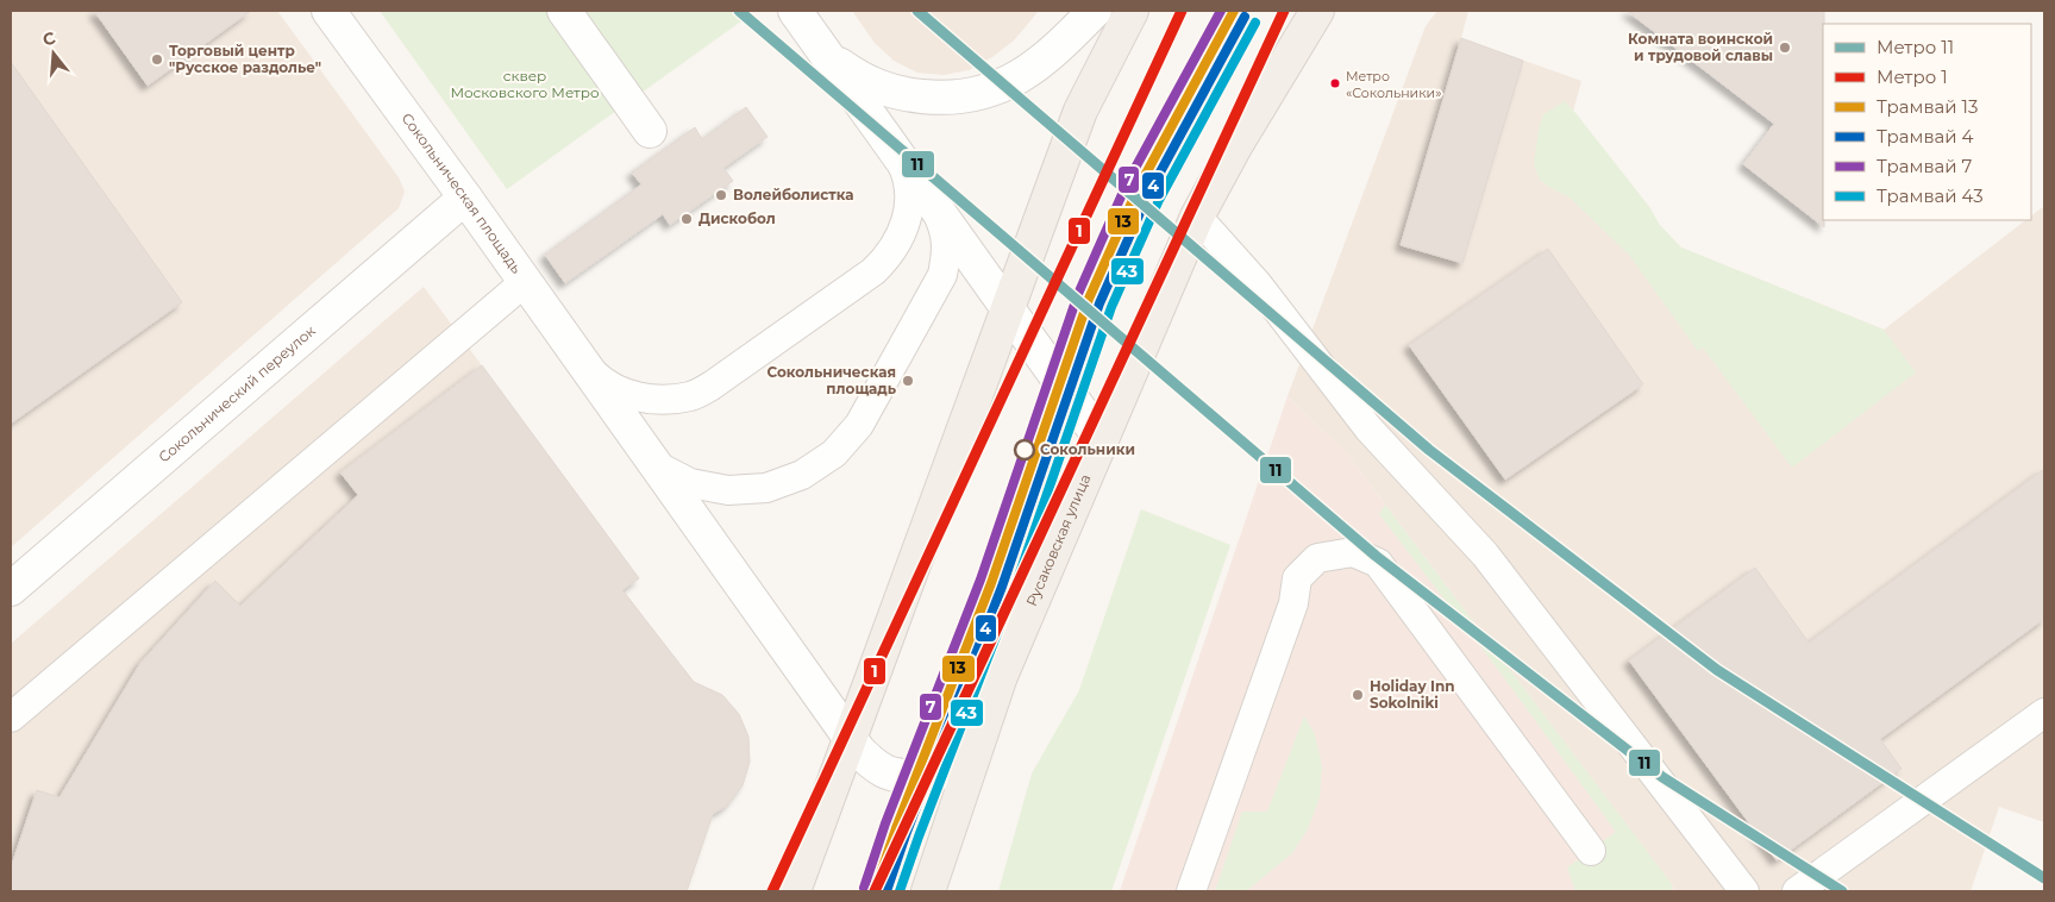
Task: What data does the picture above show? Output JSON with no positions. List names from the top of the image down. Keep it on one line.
{"streets":{"main road":["Русаковская улица"],"street":["Сокольническая площадь","Сокольнический переулок"]},"crossings":[["Сокольническая площадь","Сокольнический переулок"],["Сокольническая площадь","Русаковская улица"]],"parks":["сквер Московского Метро"],"places":["Комната воинской и трудовой славы","Торговый центр \"Русское раздолье\"","Метро «Сокольники»","Волейболистка","Дискобол","Сокольническая площадь","Сокольники","Holiday Inn Sokolniki"],"lines":["metro line 11","metro line 1","tram line 13","tram line 7","tram line 4","tram line 43"],"legend":["Метро 11","Метро 1","Трамвай 13","Трамвай 4","Трамвай 7","Трамвай 43"],"north":"top"}
